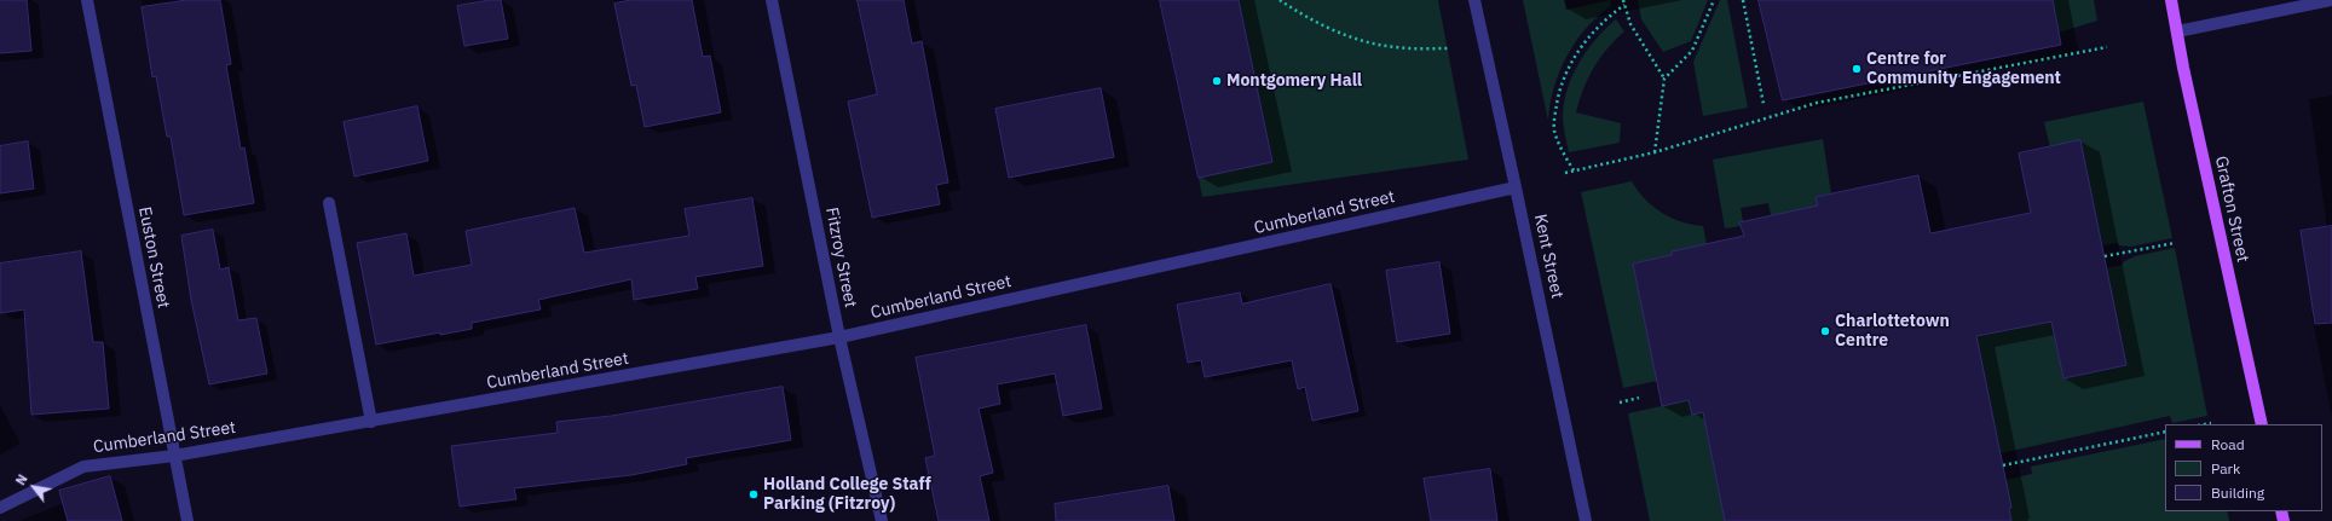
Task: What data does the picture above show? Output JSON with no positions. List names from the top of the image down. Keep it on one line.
{"streets":{"main road":["Grafton Street"],"street":["Cumberland Street","Kent Street","Euston Street","Fitzroy Street"]},"crossings":[["Cumberland Street","Kent Street"],["Cumberland Street","Euston Street"],["Cumberland Street","Fitzroy Street"]],"places":["Centre for Community Engagement","Montgomery Hall","Charlottetown Centre","Holland College Staff Parking (Fitzroy)"],"legend":["Road","Park","Building"],"north":"top left"}
